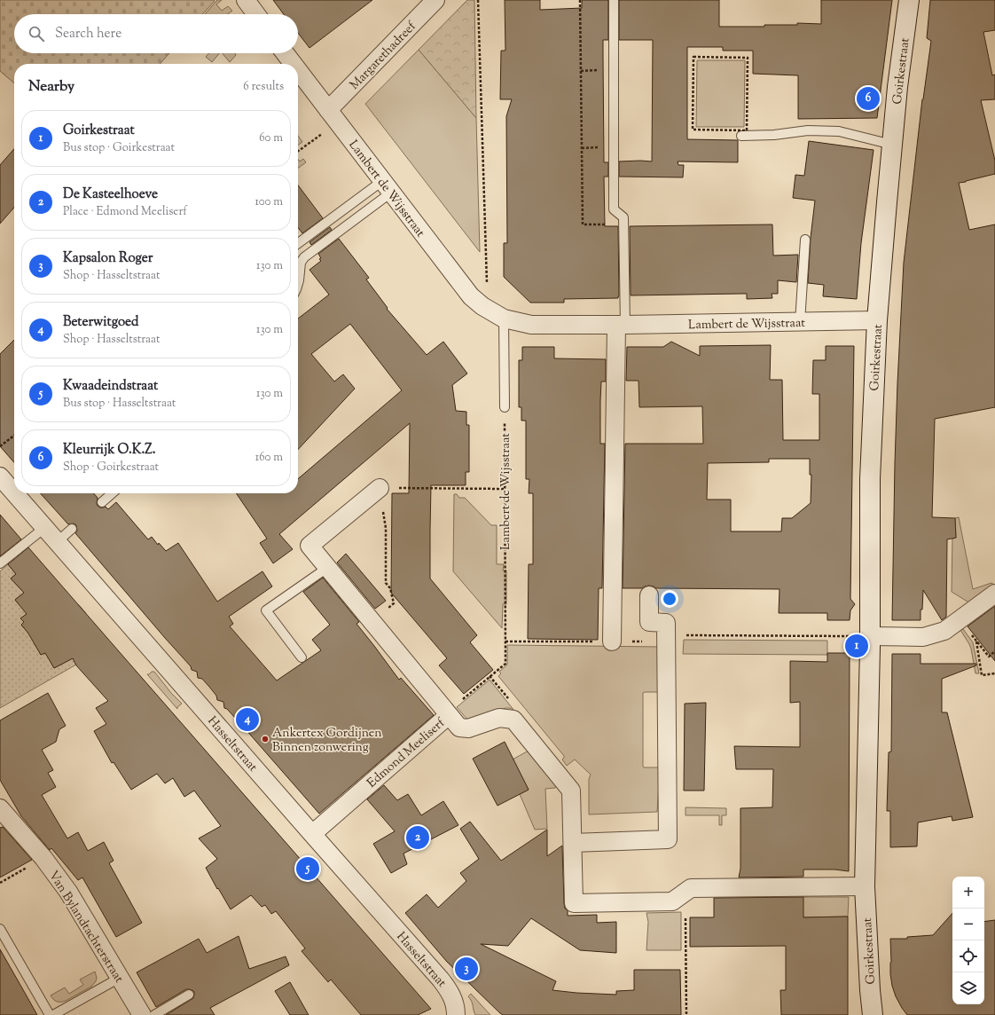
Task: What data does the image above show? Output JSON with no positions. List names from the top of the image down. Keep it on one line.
{"streets":{"street":["Margarethadreef","Goirkestraat","Lambert de Wijsstraat","Hasseltstraat","Edmond Meeliserf","Van Bylandtachterstraat"]},"crossings":[["Margarethadreef","Lambert de Wijsstraat"],["Goirkestraat","Lambert de Wijsstraat"],["Lambert de Wijsstraat","Edmond Meeliserf"],["Hasseltstraat","Edmond Meeliserf"]],"places":["Ankertex Gordijnen Binnen zonwering"],"page":{"search":"Search here","heading":["Nearby","6 results"],"pins":["6","1","4","2","5","3"],"list":[{"mark":"1","name":"Goirkestraat","note":"Bus stop · Goirkestraat","value":"60 m"},{"mark":"2","name":"De Kasteelhoeve","note":"Place · Edmond Meeliserf","value":"100 m"},{"mark":"3","name":"Kapsalon Roger","note":"Shop · Hasseltstraat","value":"130 m"},{"mark":"4","name":"Beterwitgoed","note":"Shop · Hasseltstraat","value":"130 m"},{"mark":"5","name":"Kwaadeindstraat","note":"Bus stop · Hasseltstraat","value":"130 m"},{"mark":"6","name":"Kleurrijk O.K.Z.","note":"Shop · Goirkestraat","value":"160 m"}],"map_buttons":["+","−"]}}
